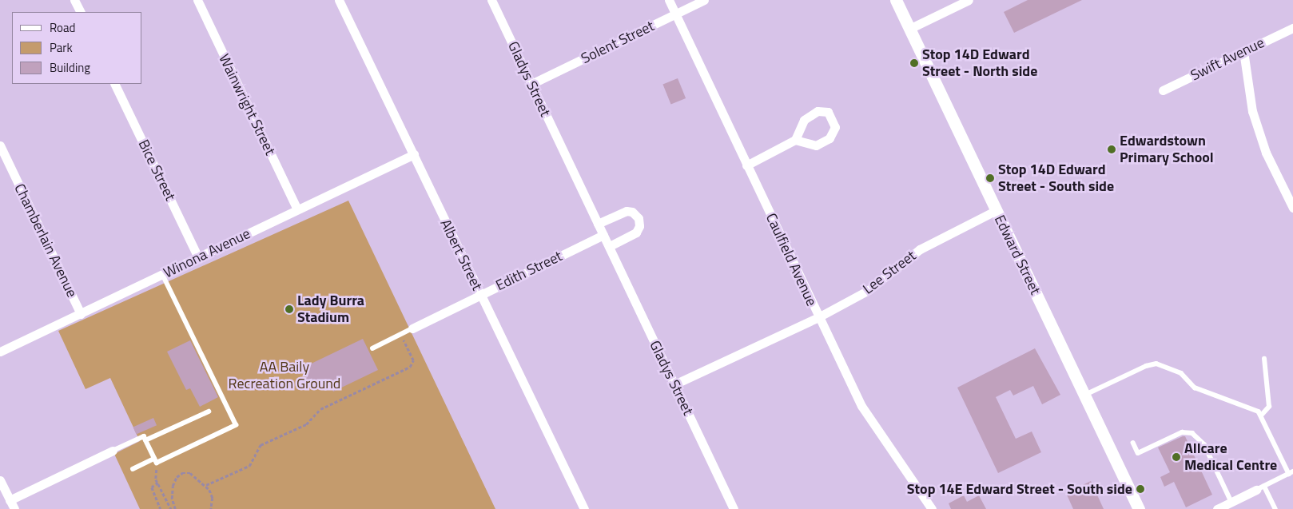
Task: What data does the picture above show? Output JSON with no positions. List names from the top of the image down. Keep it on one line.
{"streets":{"street":["Solent Street","Swift Avenue","Gladys Street","Wainwright Street","Bice Street","Chamberlain Avenue","Winona Avenue","Albert Street","Edward Street","Caulfield Avenue","Edith Street","Lee Street"]},"crossings":[["Solent Street","Gladys Street"],["Solent Street","Caulfield Avenue"],["Gladys Street","Edith Street"],["Gladys Street","Lee Street"],["Wainwright Street","Winona Avenue"],["Bice Street","Winona Avenue"],["Chamberlain Avenue","Winona Avenue"],["Winona Avenue","Albert Street"],["Albert Street","Edith Street"],["Edward Street","Lee Street"],["Caulfield Avenue","Lee Street"]],"parks":["AA Baily Recreation Ground"],"places":["Stop 14D Edward Street - North side","Edwardstown Primary School","Stop 14D Edward Street - South side","Lady Burra Stadium","Allcare Medical Centre","Stop 14E Edward Street - South side"],"legend":["Road","Park","Building"]}
